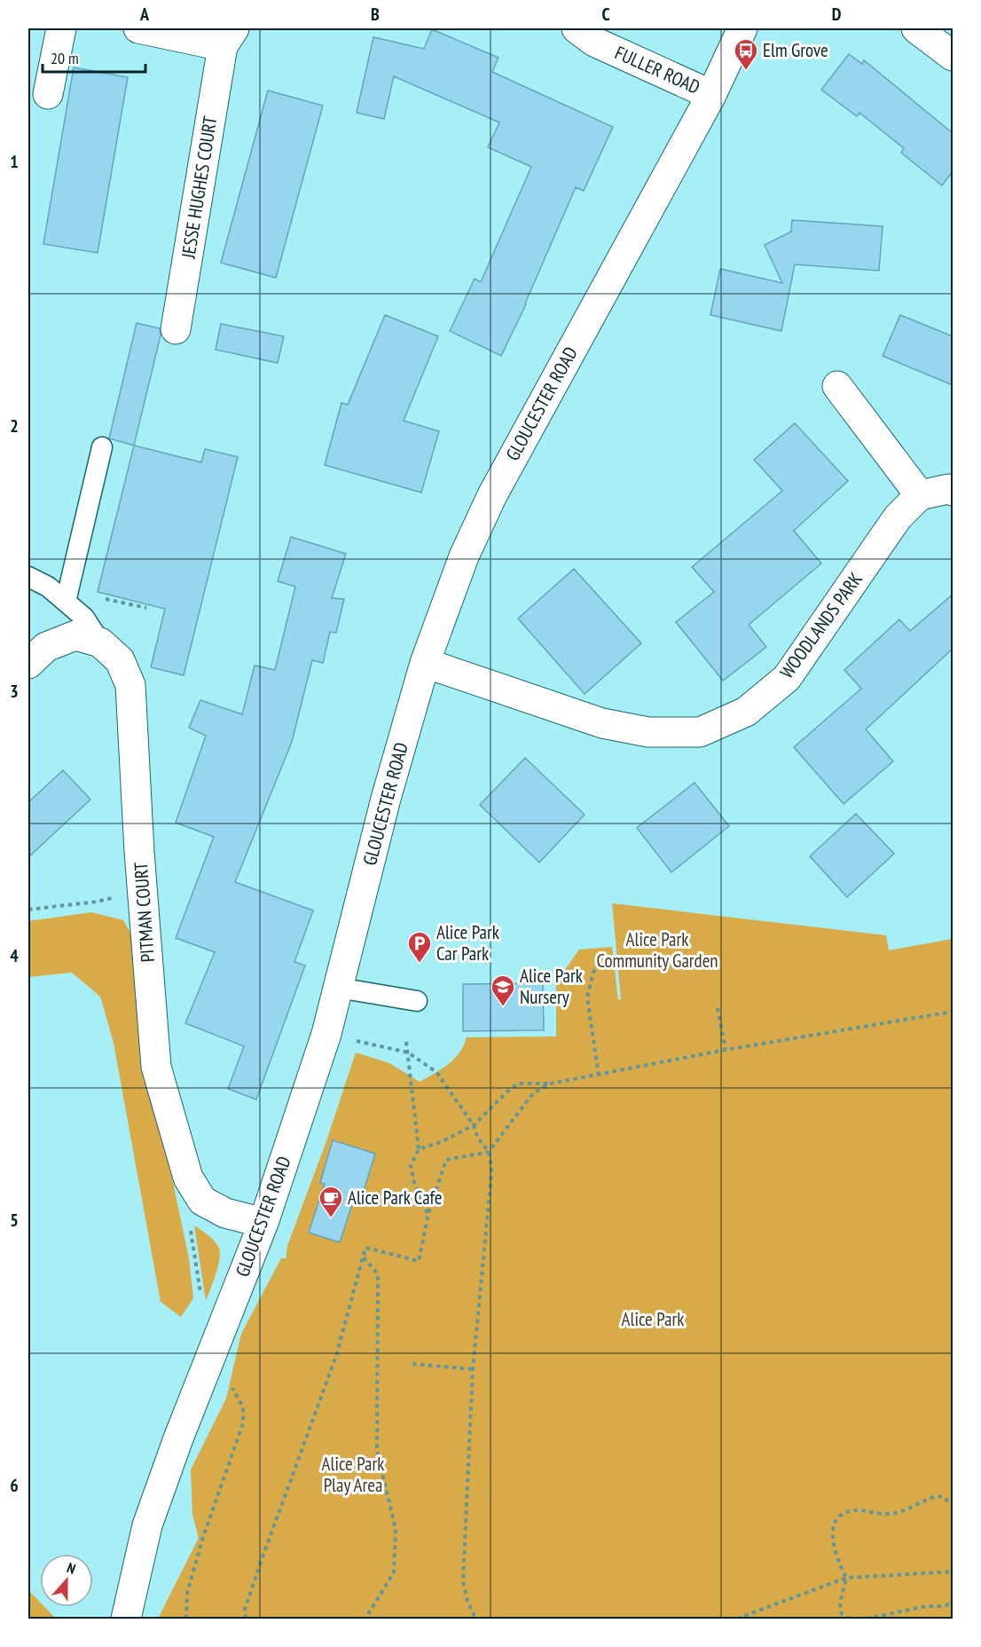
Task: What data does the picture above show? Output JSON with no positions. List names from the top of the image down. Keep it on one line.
{"streets":{"street":["FULLER ROAD","JESSE HUGHES COURT","GLOUCESTER ROAD","WOODLANDS PARK","PITMAN COURT"]},"crossings":[["FULLER ROAD","GLOUCESTER ROAD"],["GLOUCESTER ROAD","WOODLANDS PARK"],["GLOUCESTER ROAD","PITMAN COURT"]],"parks":["Alice Park Community Garden","Alice Park","Alice Park Play Area"],"places":{"bus stop":["Elm Grove"],"parking":["Alice Park Car Park"],"school or university":["Alice Park Nursery"],"cafe":["Alice Park Cafe"]},"scale_bar":"20 m","north":"top","grid":{"columns":["A","B","C","D"],"rows":["1","2","3","4","5","6"]}}
